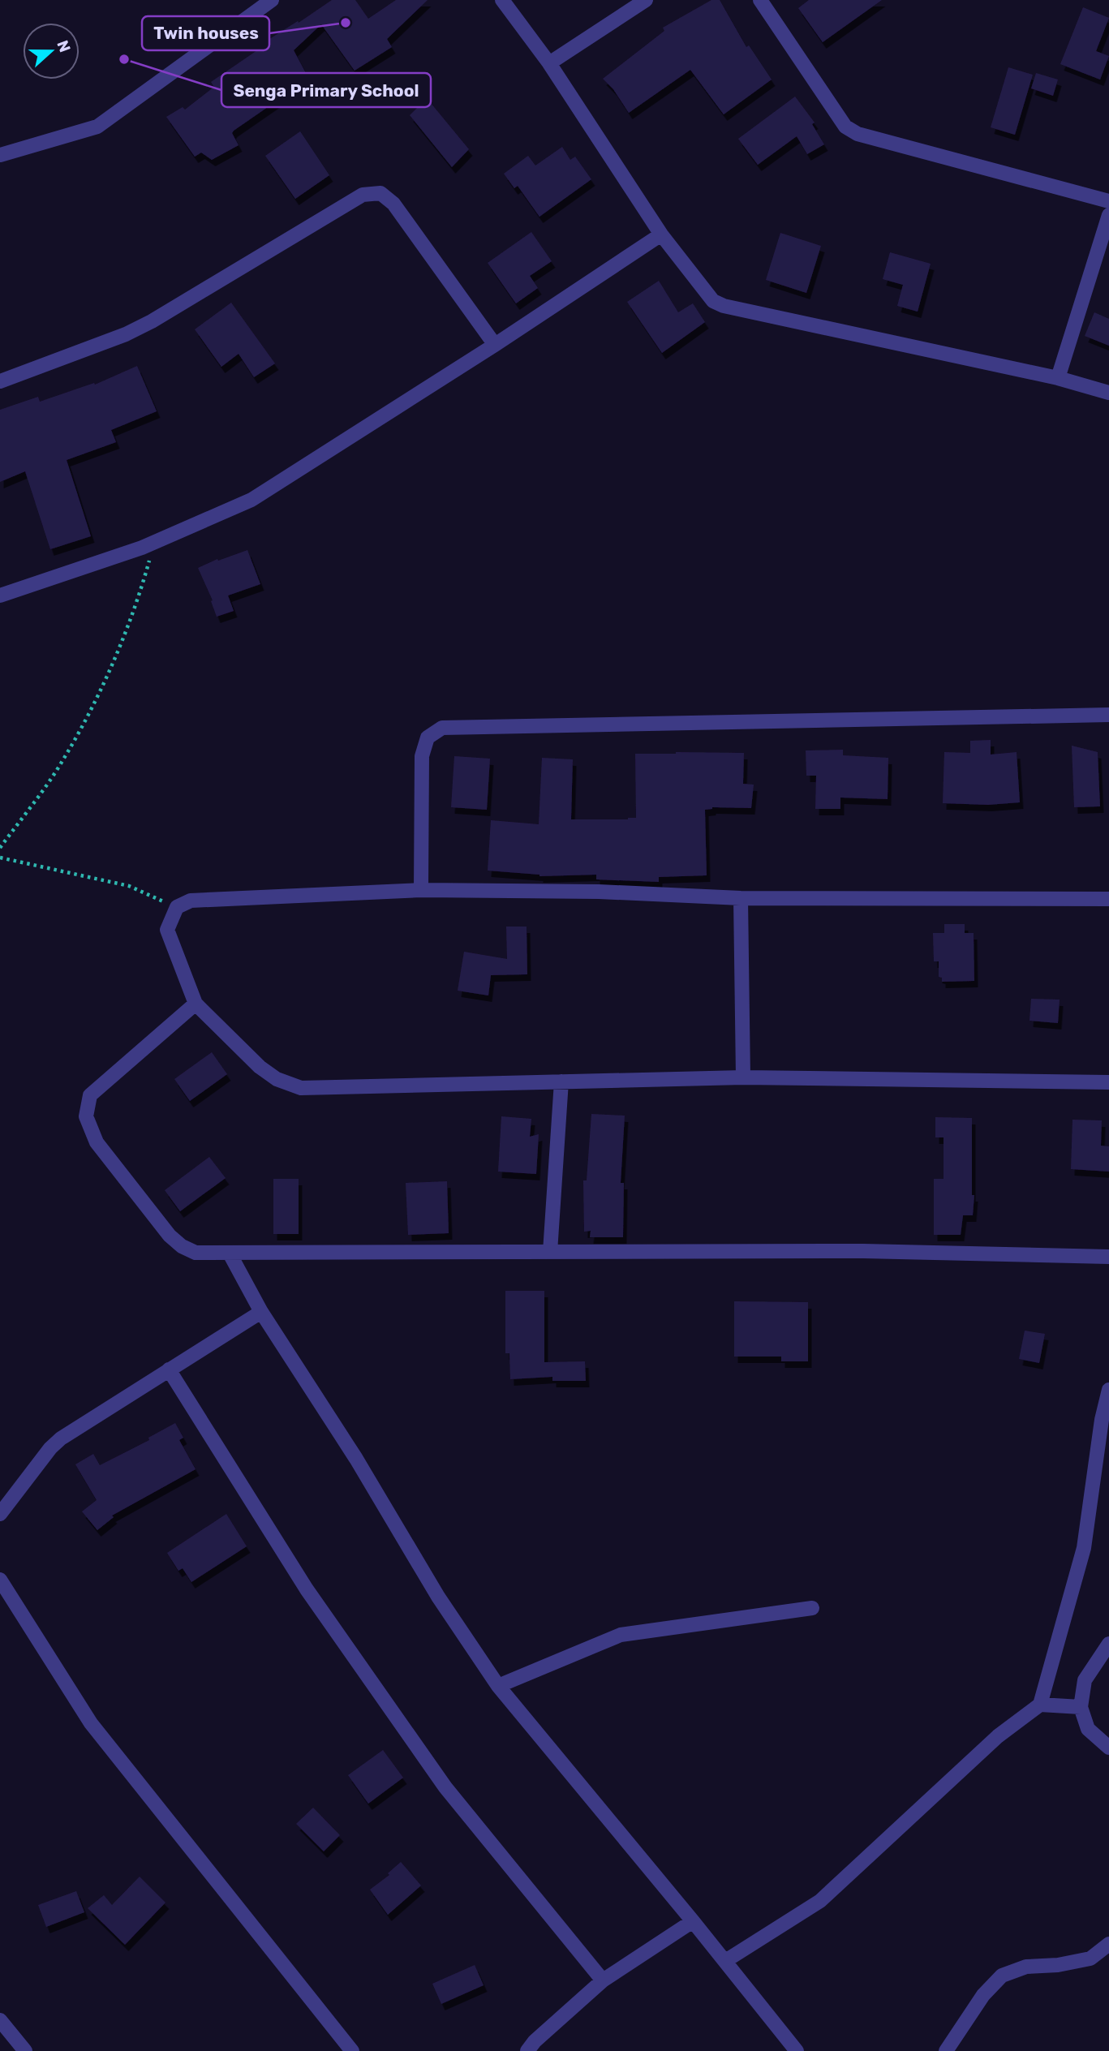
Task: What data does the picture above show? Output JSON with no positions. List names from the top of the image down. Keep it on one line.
{"places":["Twin houses","Senga Primary School"],"north":"right"}
